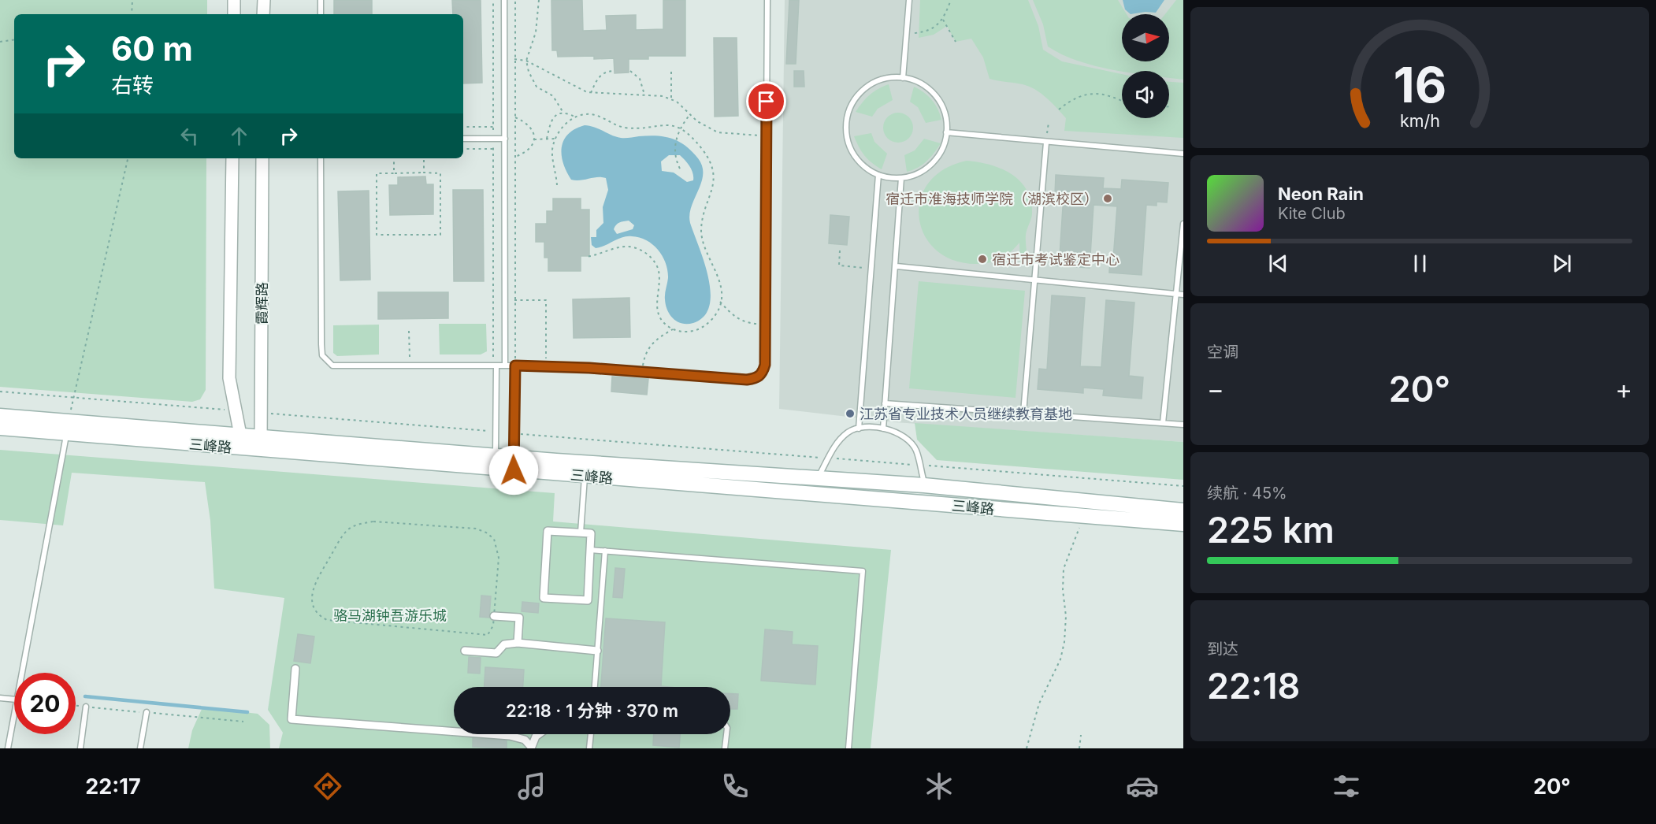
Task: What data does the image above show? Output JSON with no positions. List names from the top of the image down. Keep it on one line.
{"streets":{"main road":["三峰路"],"street":["霞辉路"]},"crossings":[["霞辉路","三峰路"]],"parks":["骆马湖钟吾游乐城"],"places":["宿迁市淮海技师学院（湖滨校区）","宿迁市考试鉴定中心","江苏省专业技术人员继续教育基地"],"north":"right","page":{"turn":["60 m","右转"],"song":["Neon Rain","Kite Club"],"tile":["空调",["续航 · 45%","225 km"],["到达","22:18"]],"heat":["−","20°","+"],"limit":"20","trip":"22:18 · 1 分钟 · 370 m","tabs":["22:17","20°"],"gauge":["16","km/h"]}}
